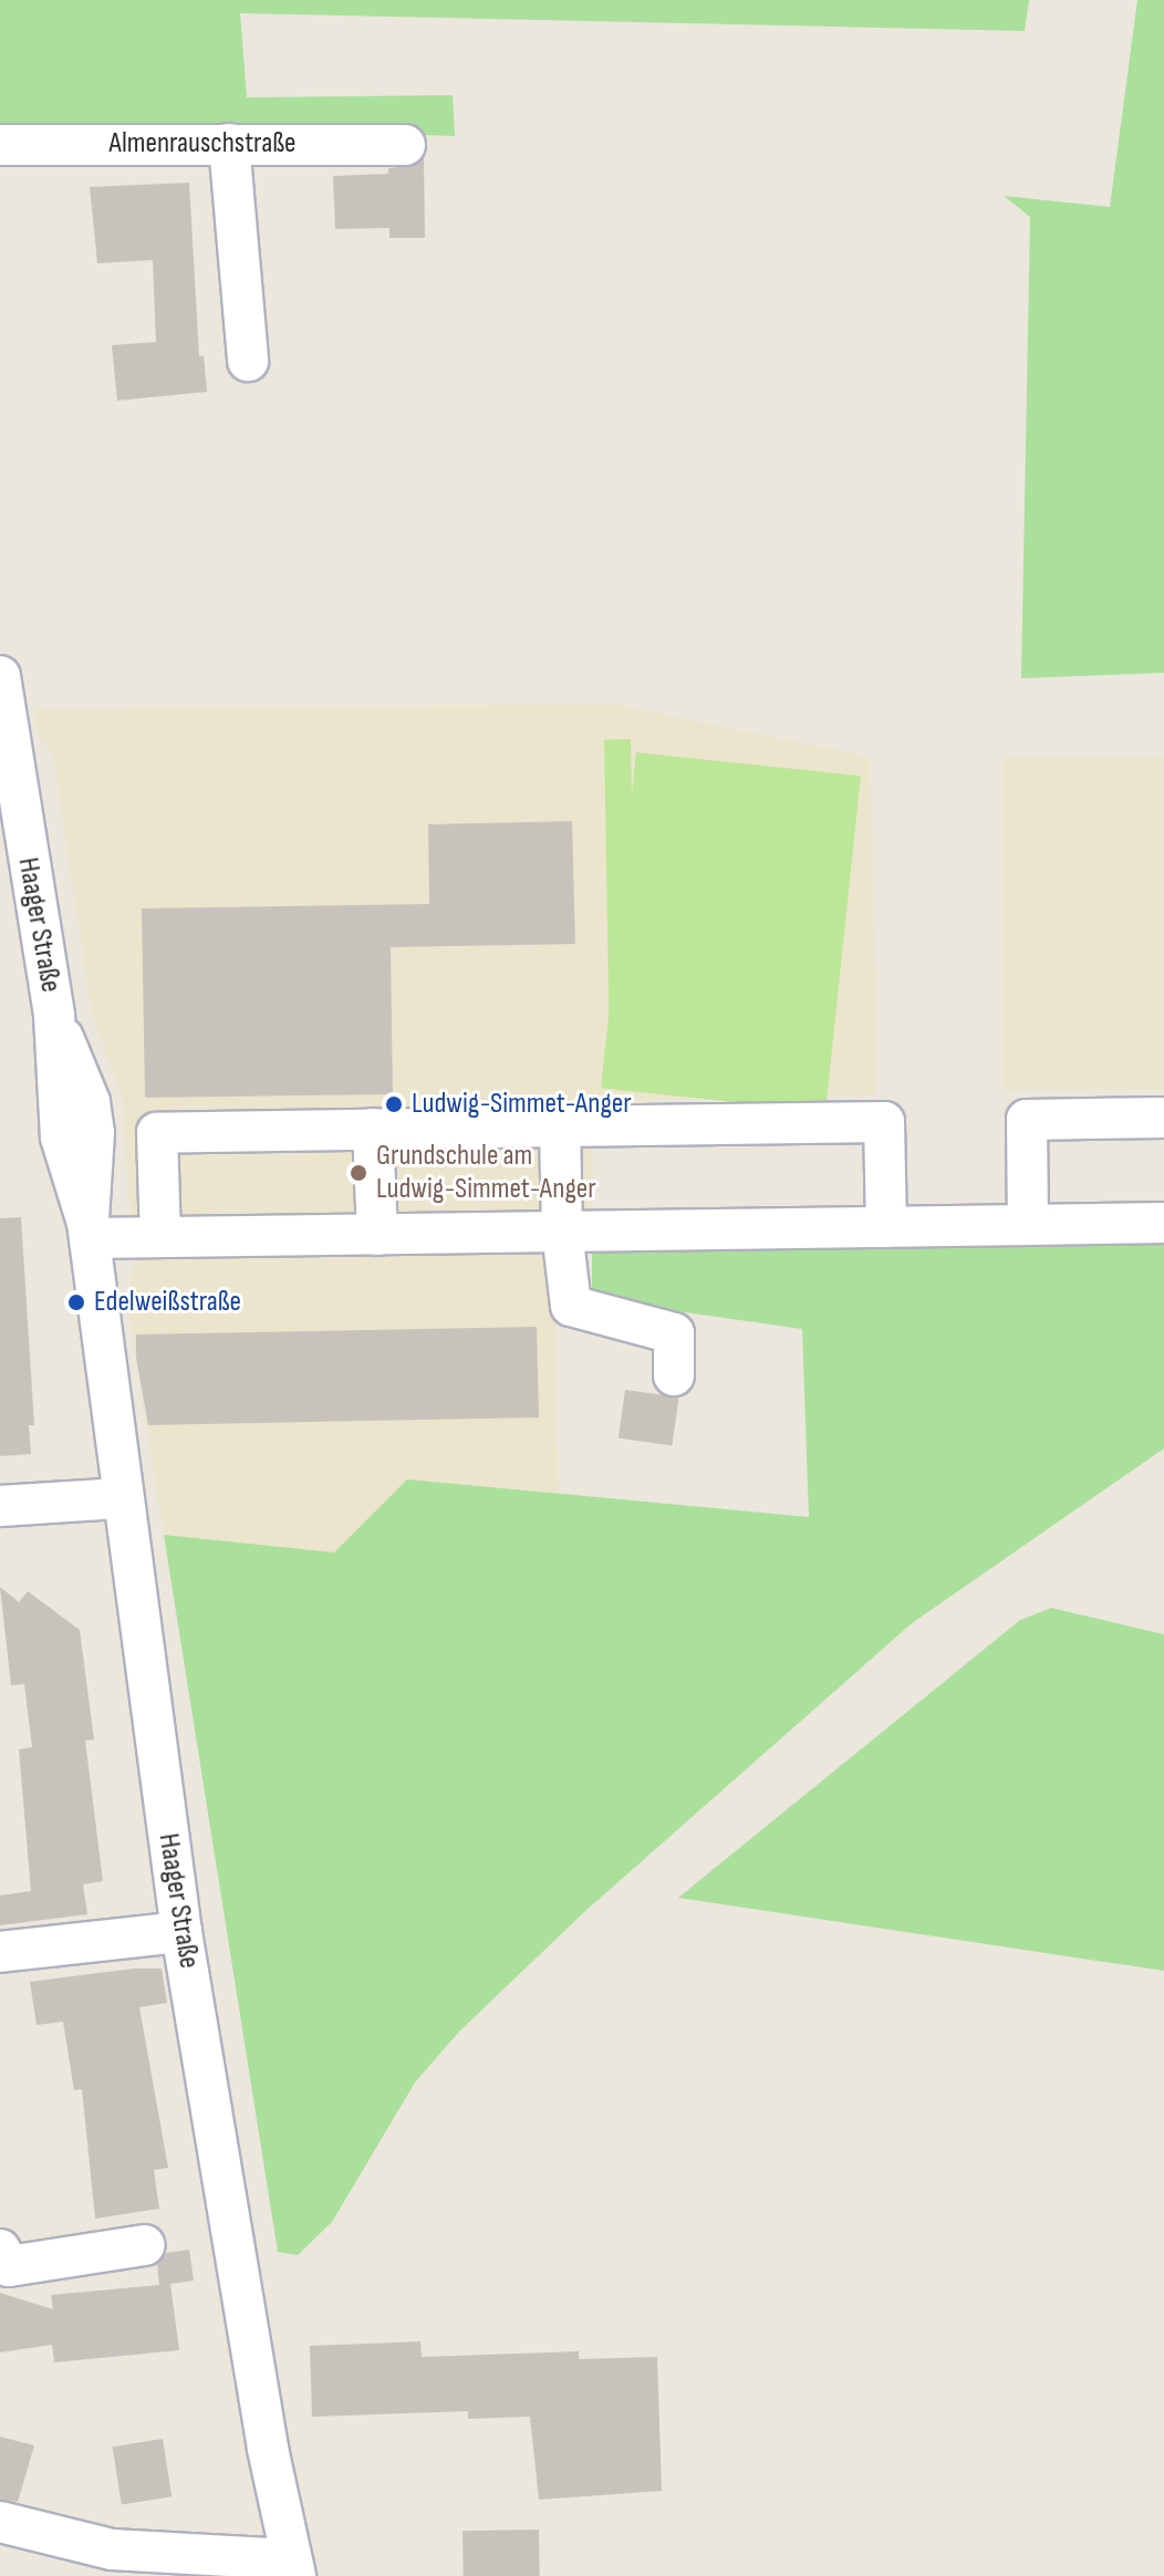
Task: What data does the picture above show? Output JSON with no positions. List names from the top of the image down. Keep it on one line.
{"streets":{"street":["Almenrauschstraße","Haager Straße"]},"places":["Ludwig-Simmet-Anger","Grundschule am Ludwig-Simmet-Anger","Edelweißstraße"]}
